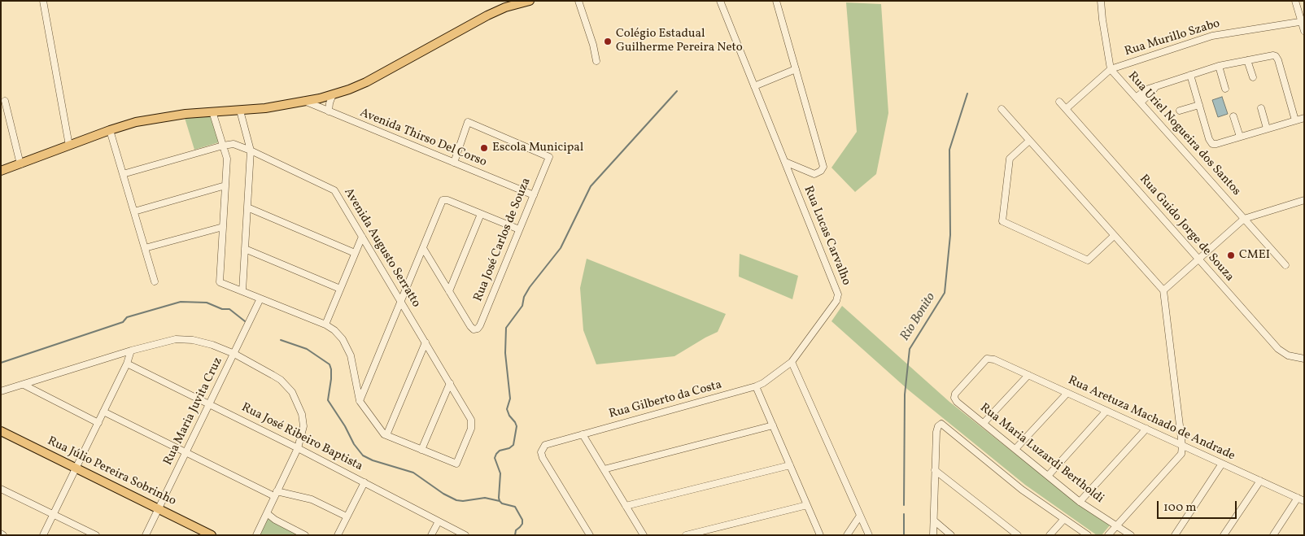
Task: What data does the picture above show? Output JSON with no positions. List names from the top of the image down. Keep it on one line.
{"streets":{"main road":["Rua Júlio Pereira Sobrinho"],"street":["Rua Murillo Szabo","Rua Uriel Nogueira dos Santos","Avenida Thirso Del Corso","Rua Guido Jorge de Souza","Rua Lucas Carvalho","Rua José Carlos de Souza","Avenida Augusto Serratto","Rua Gilberto da Costa","Rua Maria Juvita Cruz","Rua Aretuza Machado de Andrade","Rua José Ribeiro Baptista","Rua Maria Luzardi Bertholdi"]},"crossings":[["Rua Murillo Szabo","Rua Uriel Nogueira dos Santos"],["Rua Murillo Szabo","Rua Guido Jorge de Souza"],["Avenida Thirso Del Corso","Rua José Carlos de Souza"],["Rua Lucas Carvalho","Rua Gilberto da Costa"],["Rua Maria Juvita Cruz","Rua José Ribeiro Baptista"],["Rua Maria Juvita Cruz","Rua Júlio Pereira Sobrinho"],["Rua Aretuza Machado de Andrade","Rua Maria Luzardi Bertholdi"]],"water":["Rio Bonito"],"places":["Colégio Estadual Guilherme Pereira Neto","Escola Municipal","CMEI"],"scale_bar":"100 m"}
